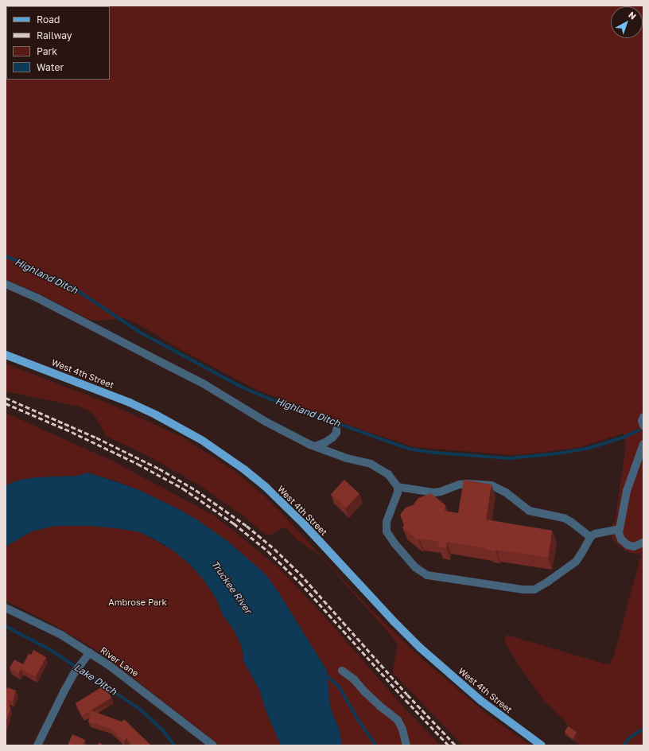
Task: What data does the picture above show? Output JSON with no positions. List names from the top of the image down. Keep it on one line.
{"streets":{"main road":["West 4th Street"],"street":["River Lane"]},"water":["Highland Ditch","Truckee River","Lake Ditch"],"parks":["Ambrose Park"],"legend":["Road","Railway","Park","Water"],"north":"top right"}
